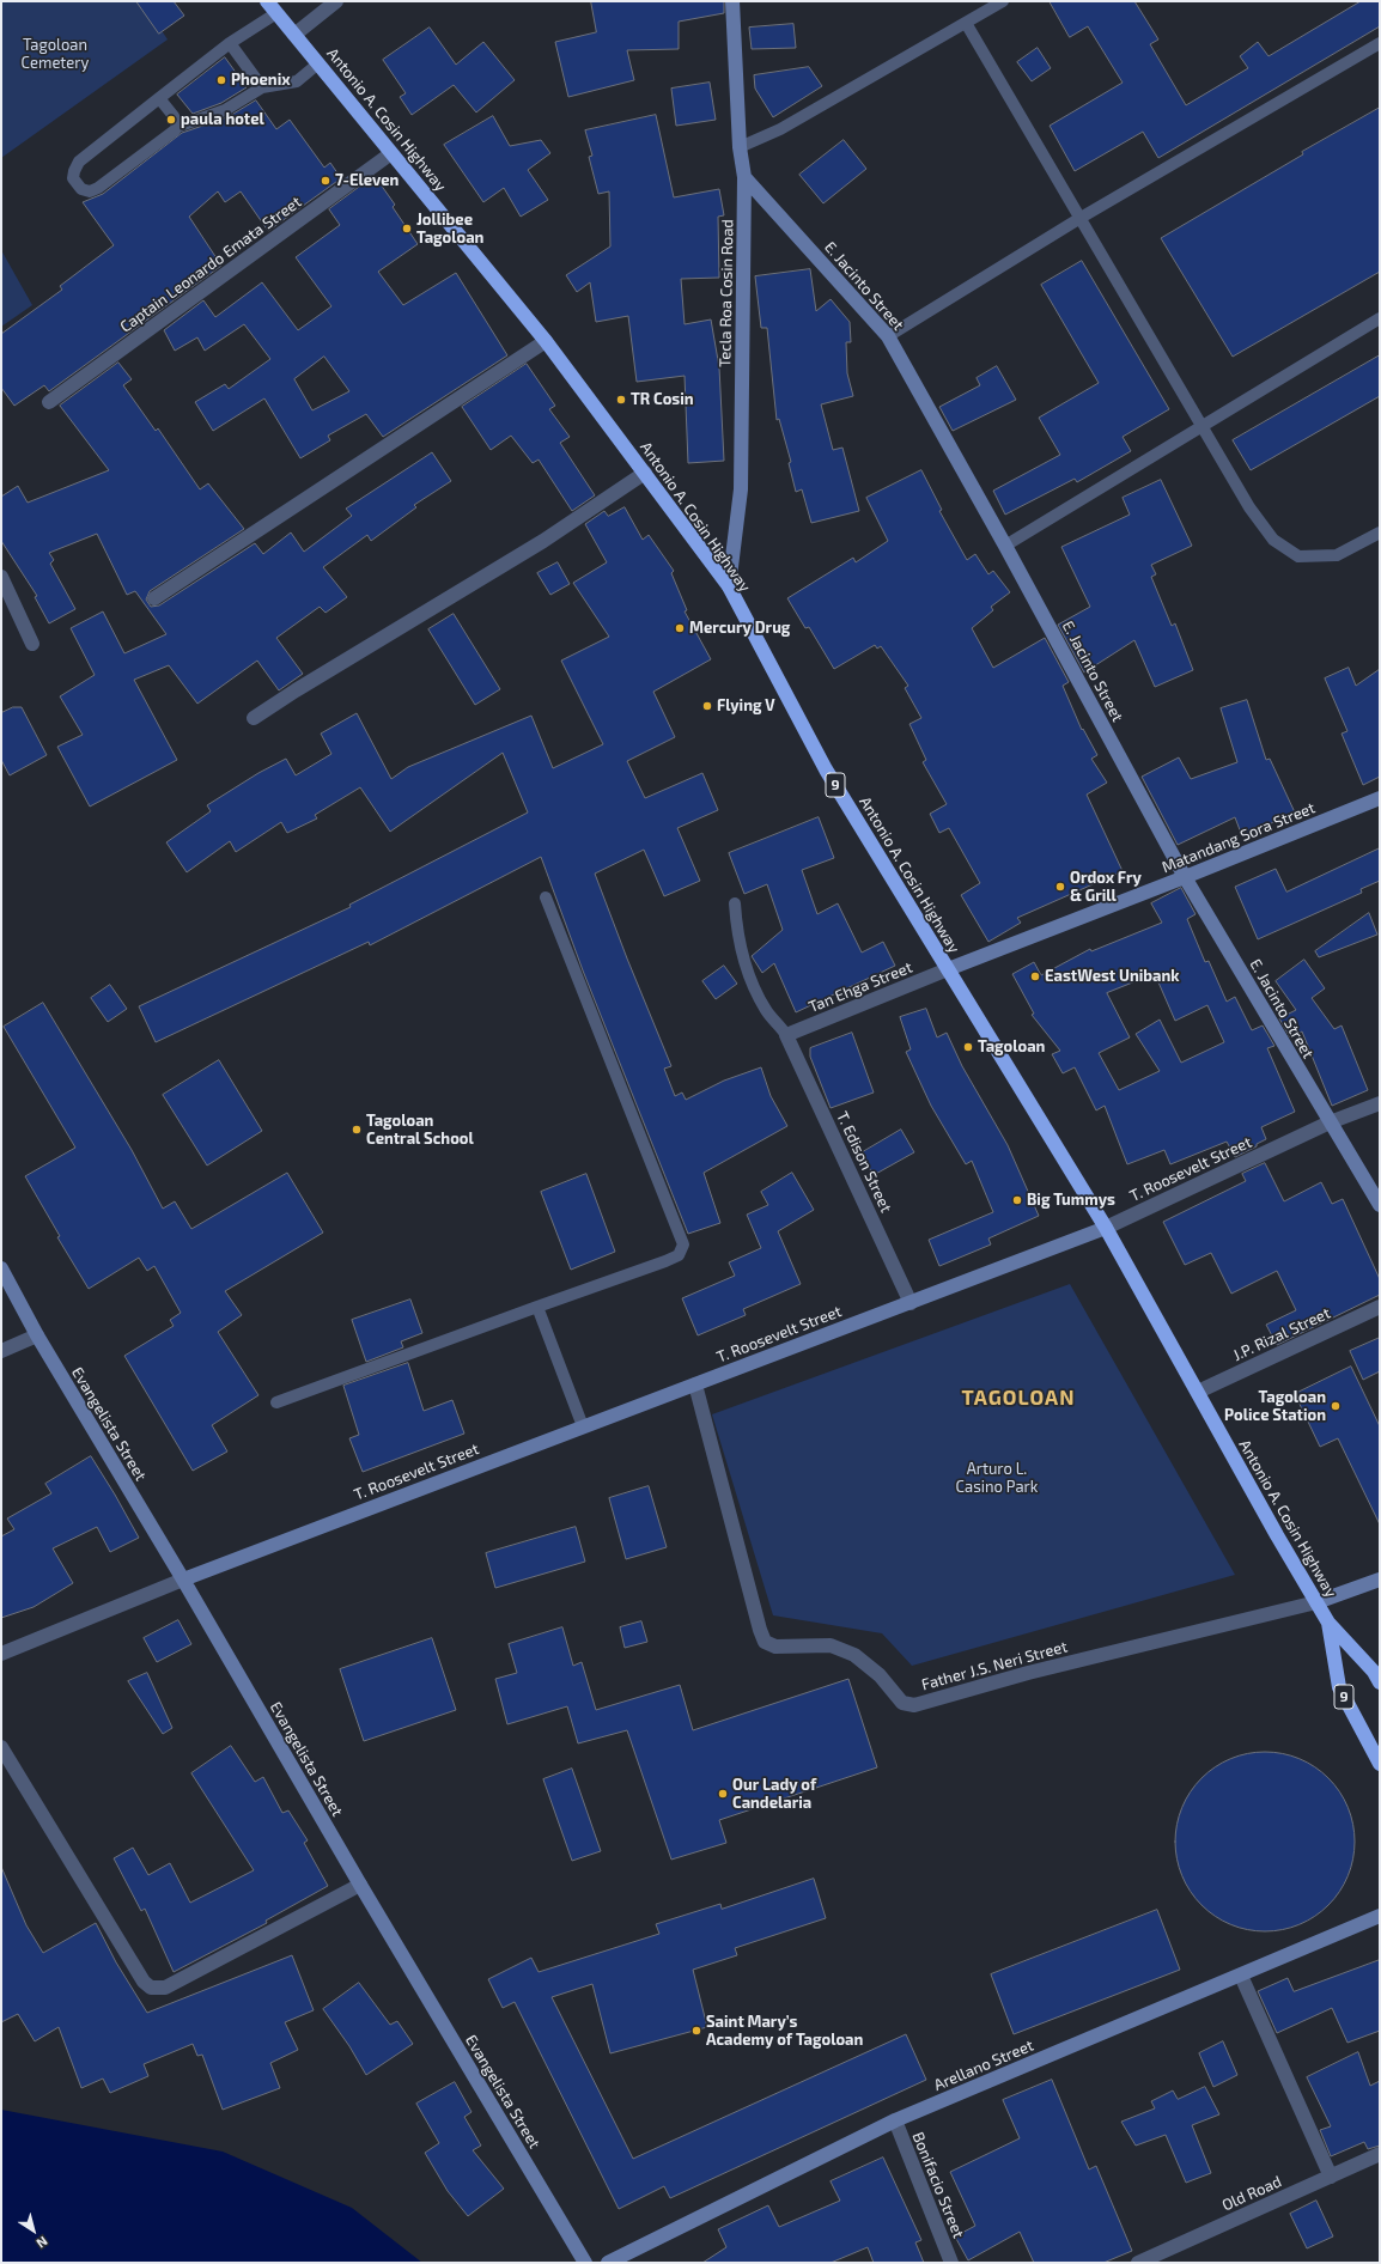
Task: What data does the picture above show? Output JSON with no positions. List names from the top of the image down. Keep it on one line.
{"streets":{"highway":["Antonio A. Cosin Highway","9"],"street":["Captain Leonardo Emata Street","E. Jacinto Street","Tecla Roa Cosin Road","Matandang Sora Street","Tan Ehga Street","T. Edison Street","T. Roosevelt Street","J.P. Rizal Street","Evangelista Street","Father J.S. Neri Street","Arellano Street","Bonifacio Street","Old Road"]},"crossings":[["Antonio A. Cosin Highway","Captain Leonardo Emata Street"],["Antonio A. Cosin Highway","Tecla Roa Cosin Road"],["Antonio A. Cosin Highway","Matandang Sora Street"],["Antonio A. Cosin Highway","Tan Ehga Street"],["Antonio A. Cosin Highway","T. Roosevelt Street"],["Antonio A. Cosin Highway","J.P. Rizal Street"],["Antonio A. Cosin Highway","Father J.S. Neri Street"],["E. Jacinto Street","Tecla Roa Cosin Road"],["E. Jacinto Street","Matandang Sora Street"],["E. Jacinto Street","T. Roosevelt Street"],["Matandang Sora Street","Tan Ehga Street"],["Tan Ehga Street","T. Edison Street"],["T. Edison Street","T. Roosevelt Street"],["T. Roosevelt Street","Evangelista Street"],["T. Roosevelt Street","Father J.S. Neri Street"],["Arellano Street","Bonifacio Street"]],"districts":["TAGOLOAN"],"parks":["Tagoloan Cemetery","Arturo L. Casino Park"],"places":["Phoenix","paula hotel","7-Eleven","Jollibee Tagoloan","TR Cosin","Mercury Drug","Flying V","Ordox Fry & Grill","EastWest Unibank","Tagoloan","Tagoloan Central School","Big Tummys","Tagoloan Police Station","Our Lady of Candelaria","Saint Mary’s Academy of Tagoloan"],"north":"bottom right"}
